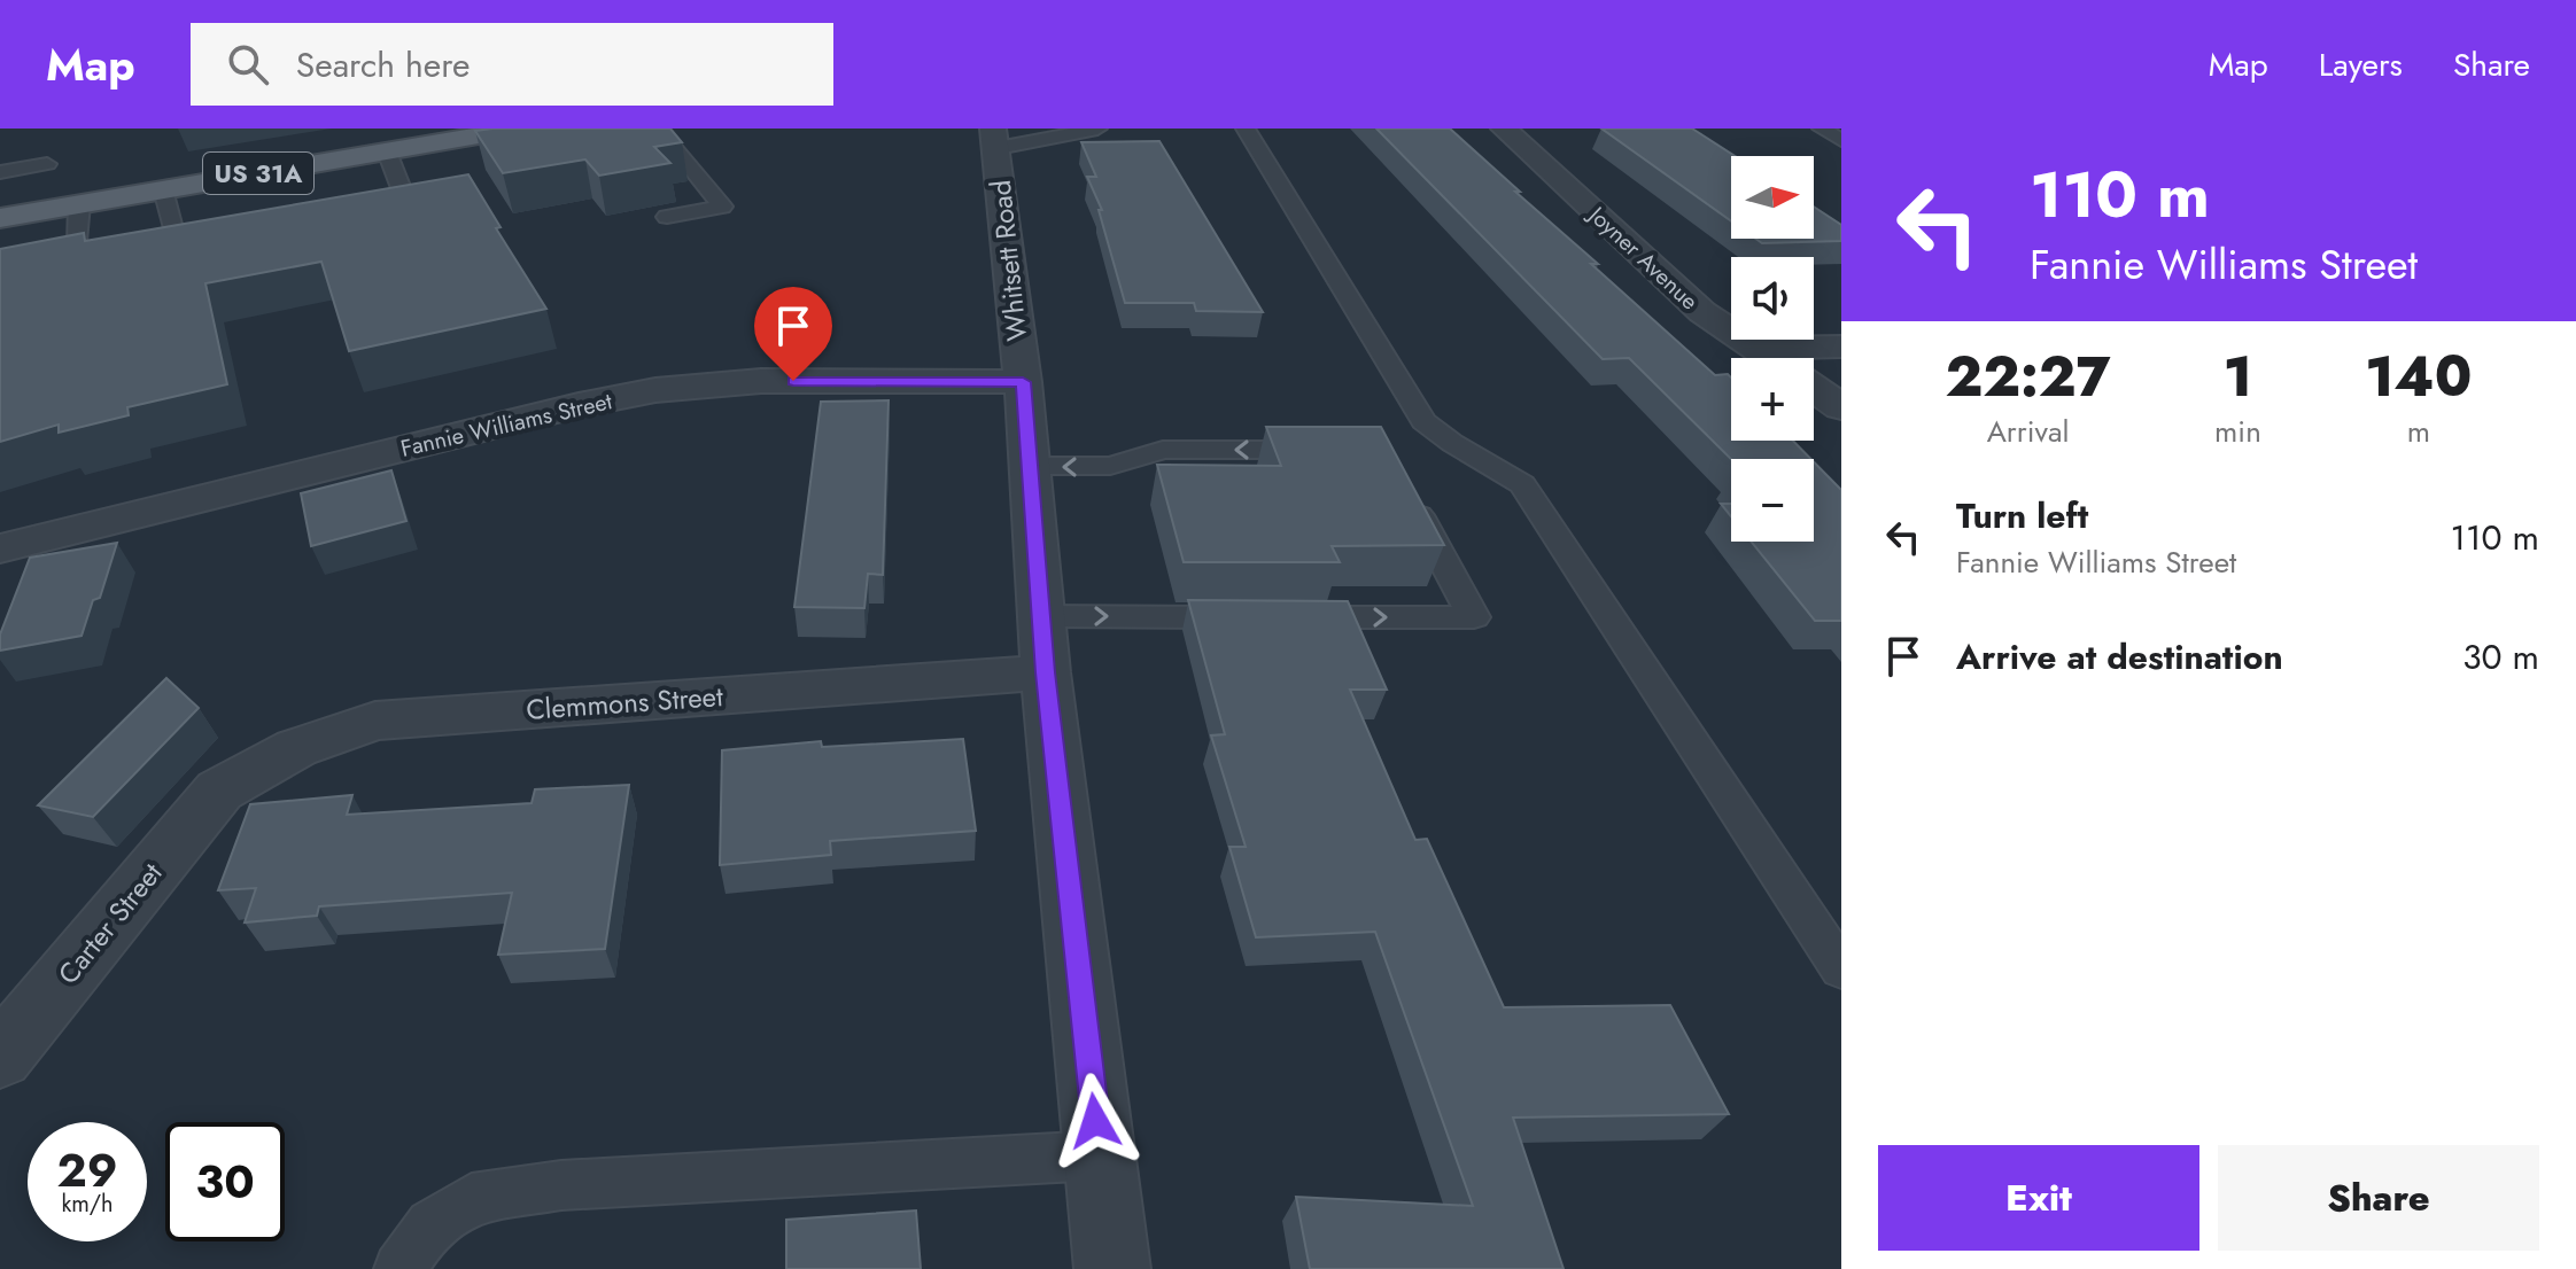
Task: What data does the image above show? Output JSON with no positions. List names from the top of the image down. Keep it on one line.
{"streets":{"main road":["US 31A"],"street":["Joyner Avenue","Whitsett Road","Fannie Williams Street","Clemmons Street","Carter Street"]},"crossings":[["Whitsett Road","Fannie Williams Street"],["Whitsett Road","Clemmons Street"],["Clemmons Street","Carter Street"]],"north":"right","page":{"header":"Map","search":"Search here","nav":["Map","Layers","Share"],"turn":["110 m","Fannie Williams Street"],"map_buttons":["+","−"],"eta":["22:27","Arrival","1","min","140","m"],"list":[{"name":"Turn left","note":"Fannie Williams Street","value":"110 m"},{"name":"Arrive at destination","value":"30 m"}],"speed":"29 km/h","limit":"30","buttons":["Exit","Share"]}}
